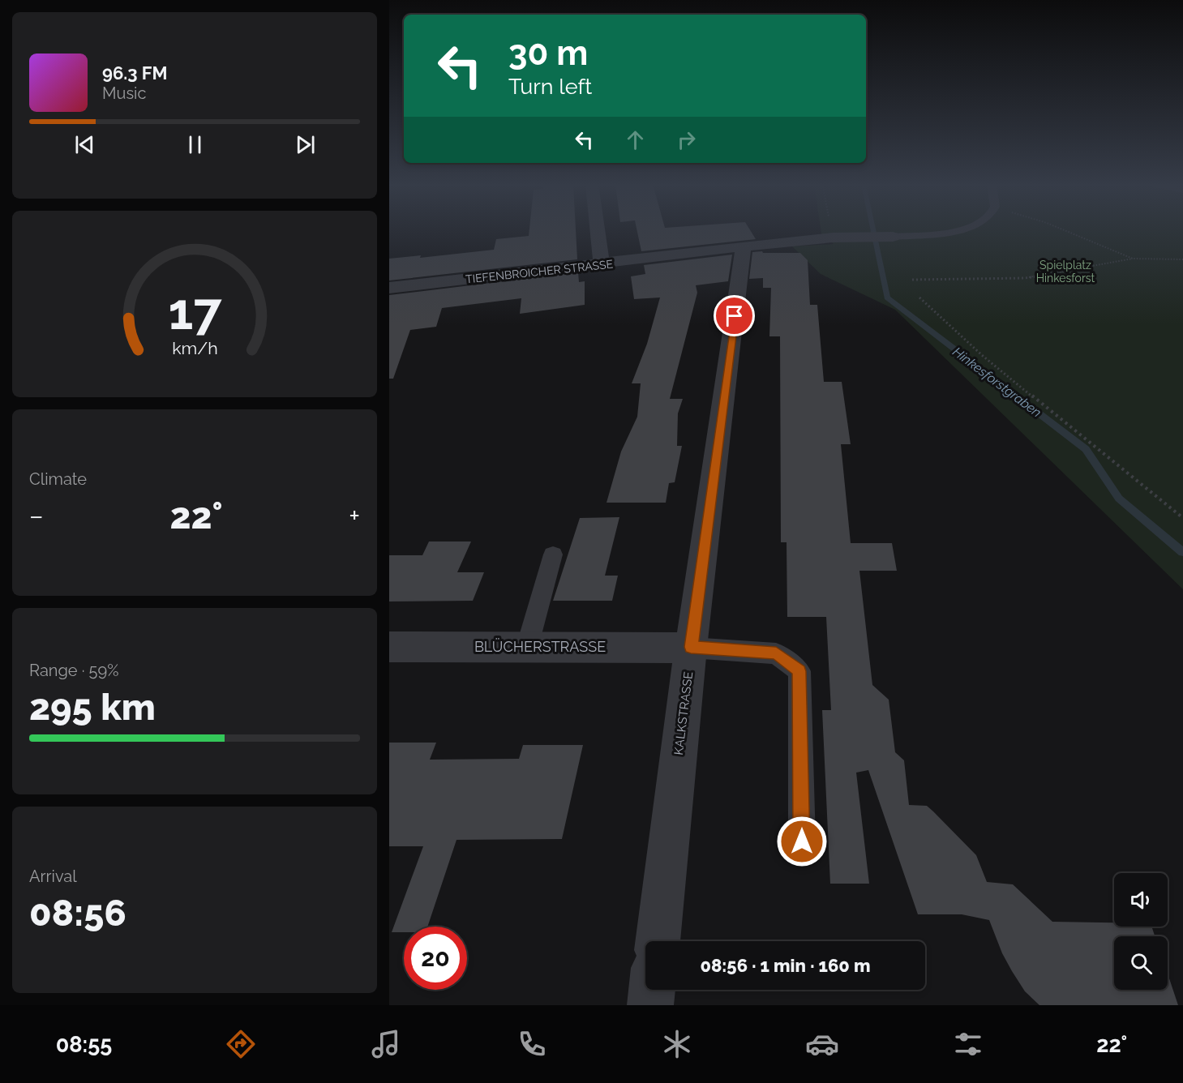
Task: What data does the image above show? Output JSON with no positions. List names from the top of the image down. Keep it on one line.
{"streets":{"street":["TIEFENBROICHER STRASSE","BLÜCHERSTRASSE","KALKSTRASSE"]},"crossings":[["TIEFENBROICHER STRASSE","KALKSTRASSE"],["BLÜCHERSTRASSE","KALKSTRASSE"]],"water":["Hinkesforstgraben"],"parks":["Spielplatz Hinkesforst"],"page":{"turn":["30 m","Turn left"],"song":["96.3 FM","Music"],"tile":["Climate",["Range · 59%","295 km"],["Arrival","08:56"]],"heat":["−","22°","+"],"limit":"20","trip":"08:56 · 1 min · 160 m","tabs":["08:55","22°"],"gauge":["17","km/h"]}}
